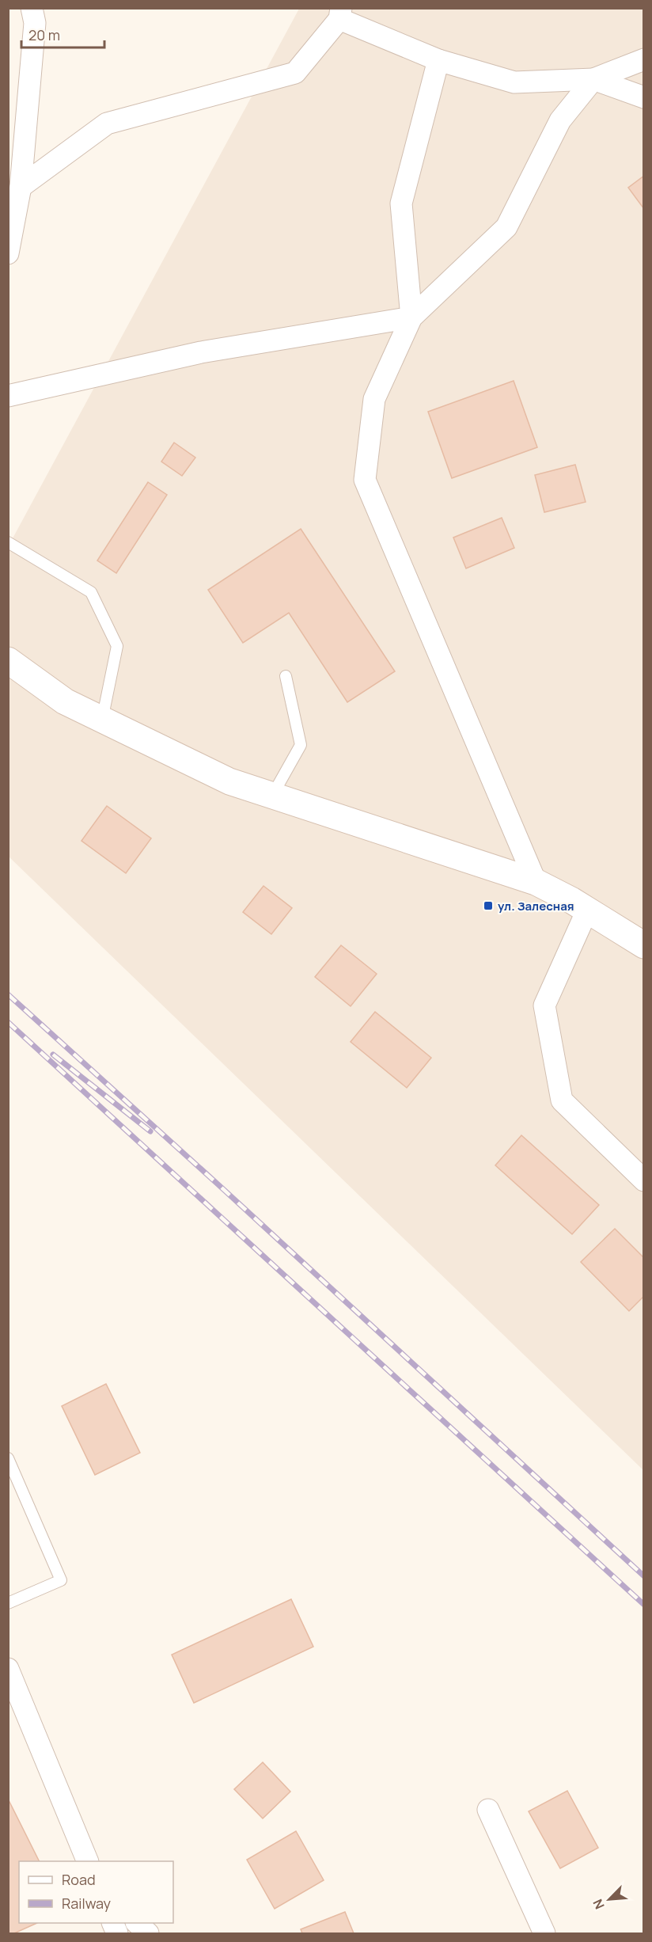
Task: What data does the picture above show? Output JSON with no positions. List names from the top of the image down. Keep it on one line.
{"places":{"transit":["ул. Залесная"]},"legend":["Road","Railway"],"scale_bar":"20 m","north":"bottom left"}
